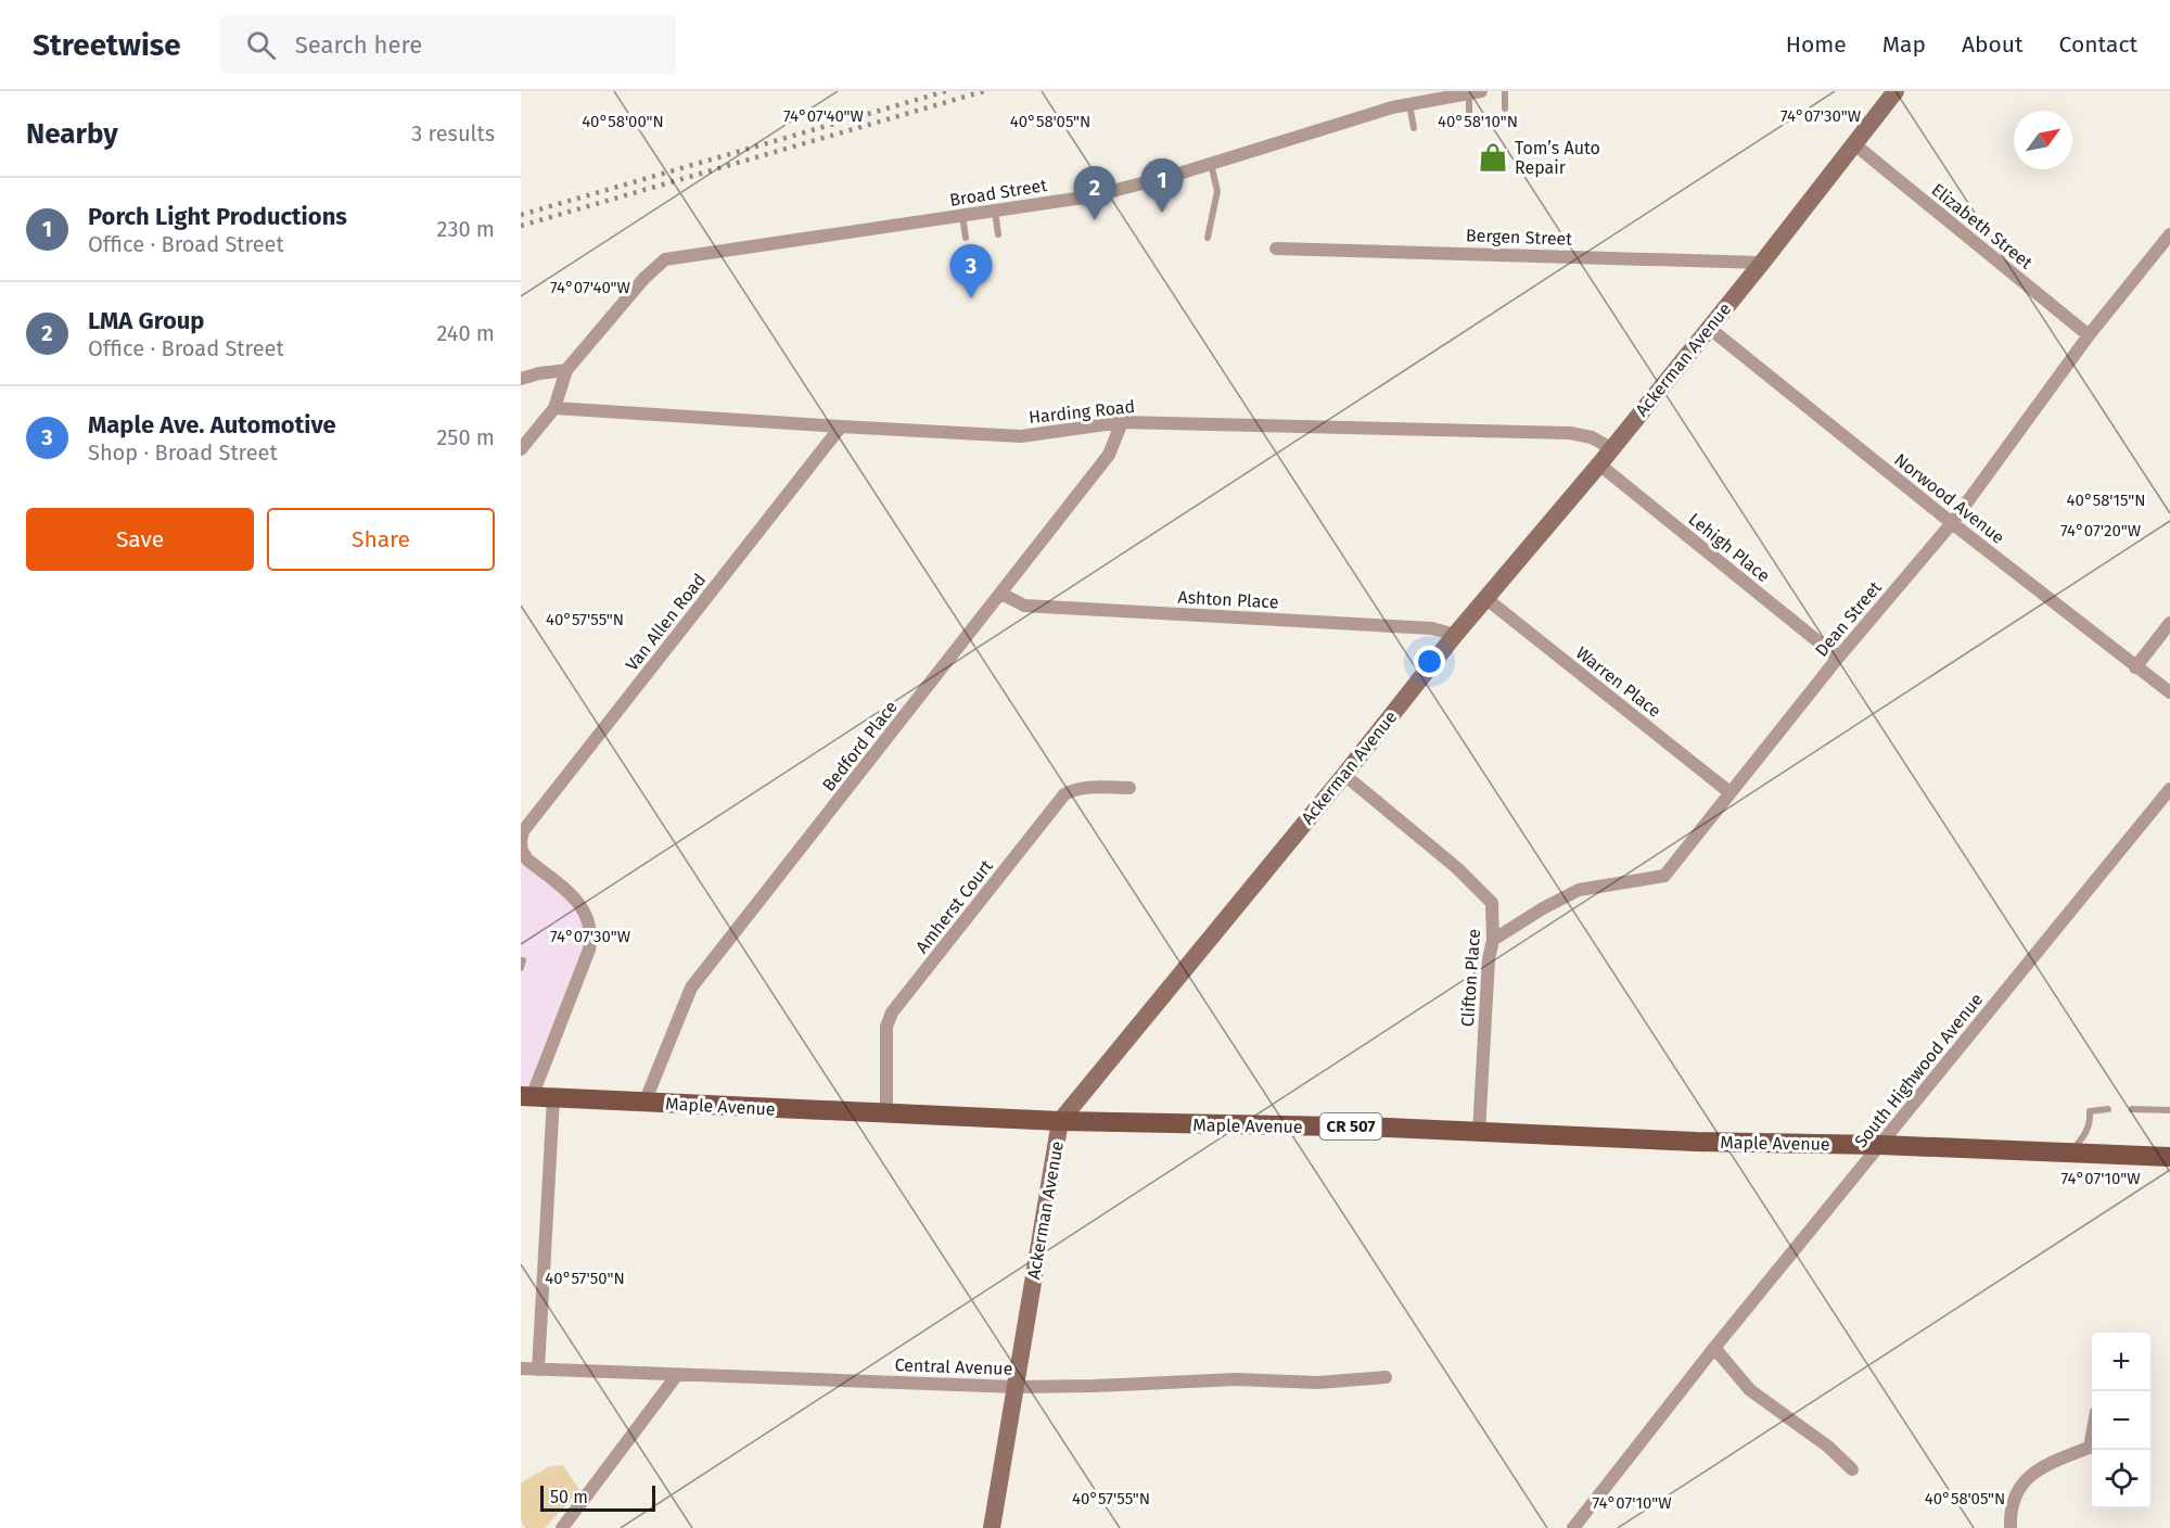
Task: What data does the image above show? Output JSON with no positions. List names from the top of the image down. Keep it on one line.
{"streets":{"main road":["Maple Avenue","CR 507"],"street":["Broad Street","Elizabeth Street","Bergen Street","Ackerman Avenue","Harding Road","Norwood Avenue","Lehigh Place","Ashton Place","Dean Street","Van Allen Road","Warren Place","Bedford Place","Amherst Court","Clifton Place","South Highwood Avenue","Central Avenue"]},"crossings":[["Elizabeth Street","Ackerman Avenue"],["Elizabeth Street","Dean Street"],["Bergen Street","Ackerman Avenue"],["Ackerman Avenue","Harding Road"],["Ackerman Avenue","Norwood Avenue"],["Ackerman Avenue","Lehigh Place"],["Ackerman Avenue","Ashton Place"],["Ackerman Avenue","Warren Place"],["Ackerman Avenue","Clifton Place"],["Ackerman Avenue","Maple Avenue"],["Ackerman Avenue","Central Avenue"],["Harding Road","Van Allen Road"],["Harding Road","Bedford Place"],["Norwood Avenue","Dean Street"],["Lehigh Place","Dean Street"],["Ashton Place","Bedford Place"],["Dean Street","Warren Place"],["Dean Street","Clifton Place"],["Van Allen Road","Maple Avenue"],["Bedford Place","Maple Avenue"],["Amherst Court","Maple Avenue"],["Clifton Place","Maple Avenue"],["South Highwood Avenue","Maple Avenue"]],"places":{"shop":["Tom’s Auto Repair"]},"scale_bar":"50 m","north":"top right","page":{"header":"Streetwise","search":"Search here","nav":["Home","Map","About","Contact"],"heading":["Nearby","3 results"],"pins":["1","2","3"],"list":[{"mark":"1","name":"Porch Light Productions","note":"Office · Broad Street","value":"230 m"},{"mark":"2","name":"LMA Group","note":"Office · Broad Street","value":"240 m"},{"mark":"3","name":"Maple Ave. Automotive","note":"Shop · Broad Street","value":"250 m"}],"buttons":["Save","Share"],"map_buttons":["+","−"],"scale":"50 m"},"coordinates":["74°07'40\"W","74°07'30\"W","40°58'05\"N","40°58'00\"N","40°58'10\"N","40°58'15\"N","74°07'20\"W","40°57'55\"N","74°07'10\"W","40°57'50\"N"]}
